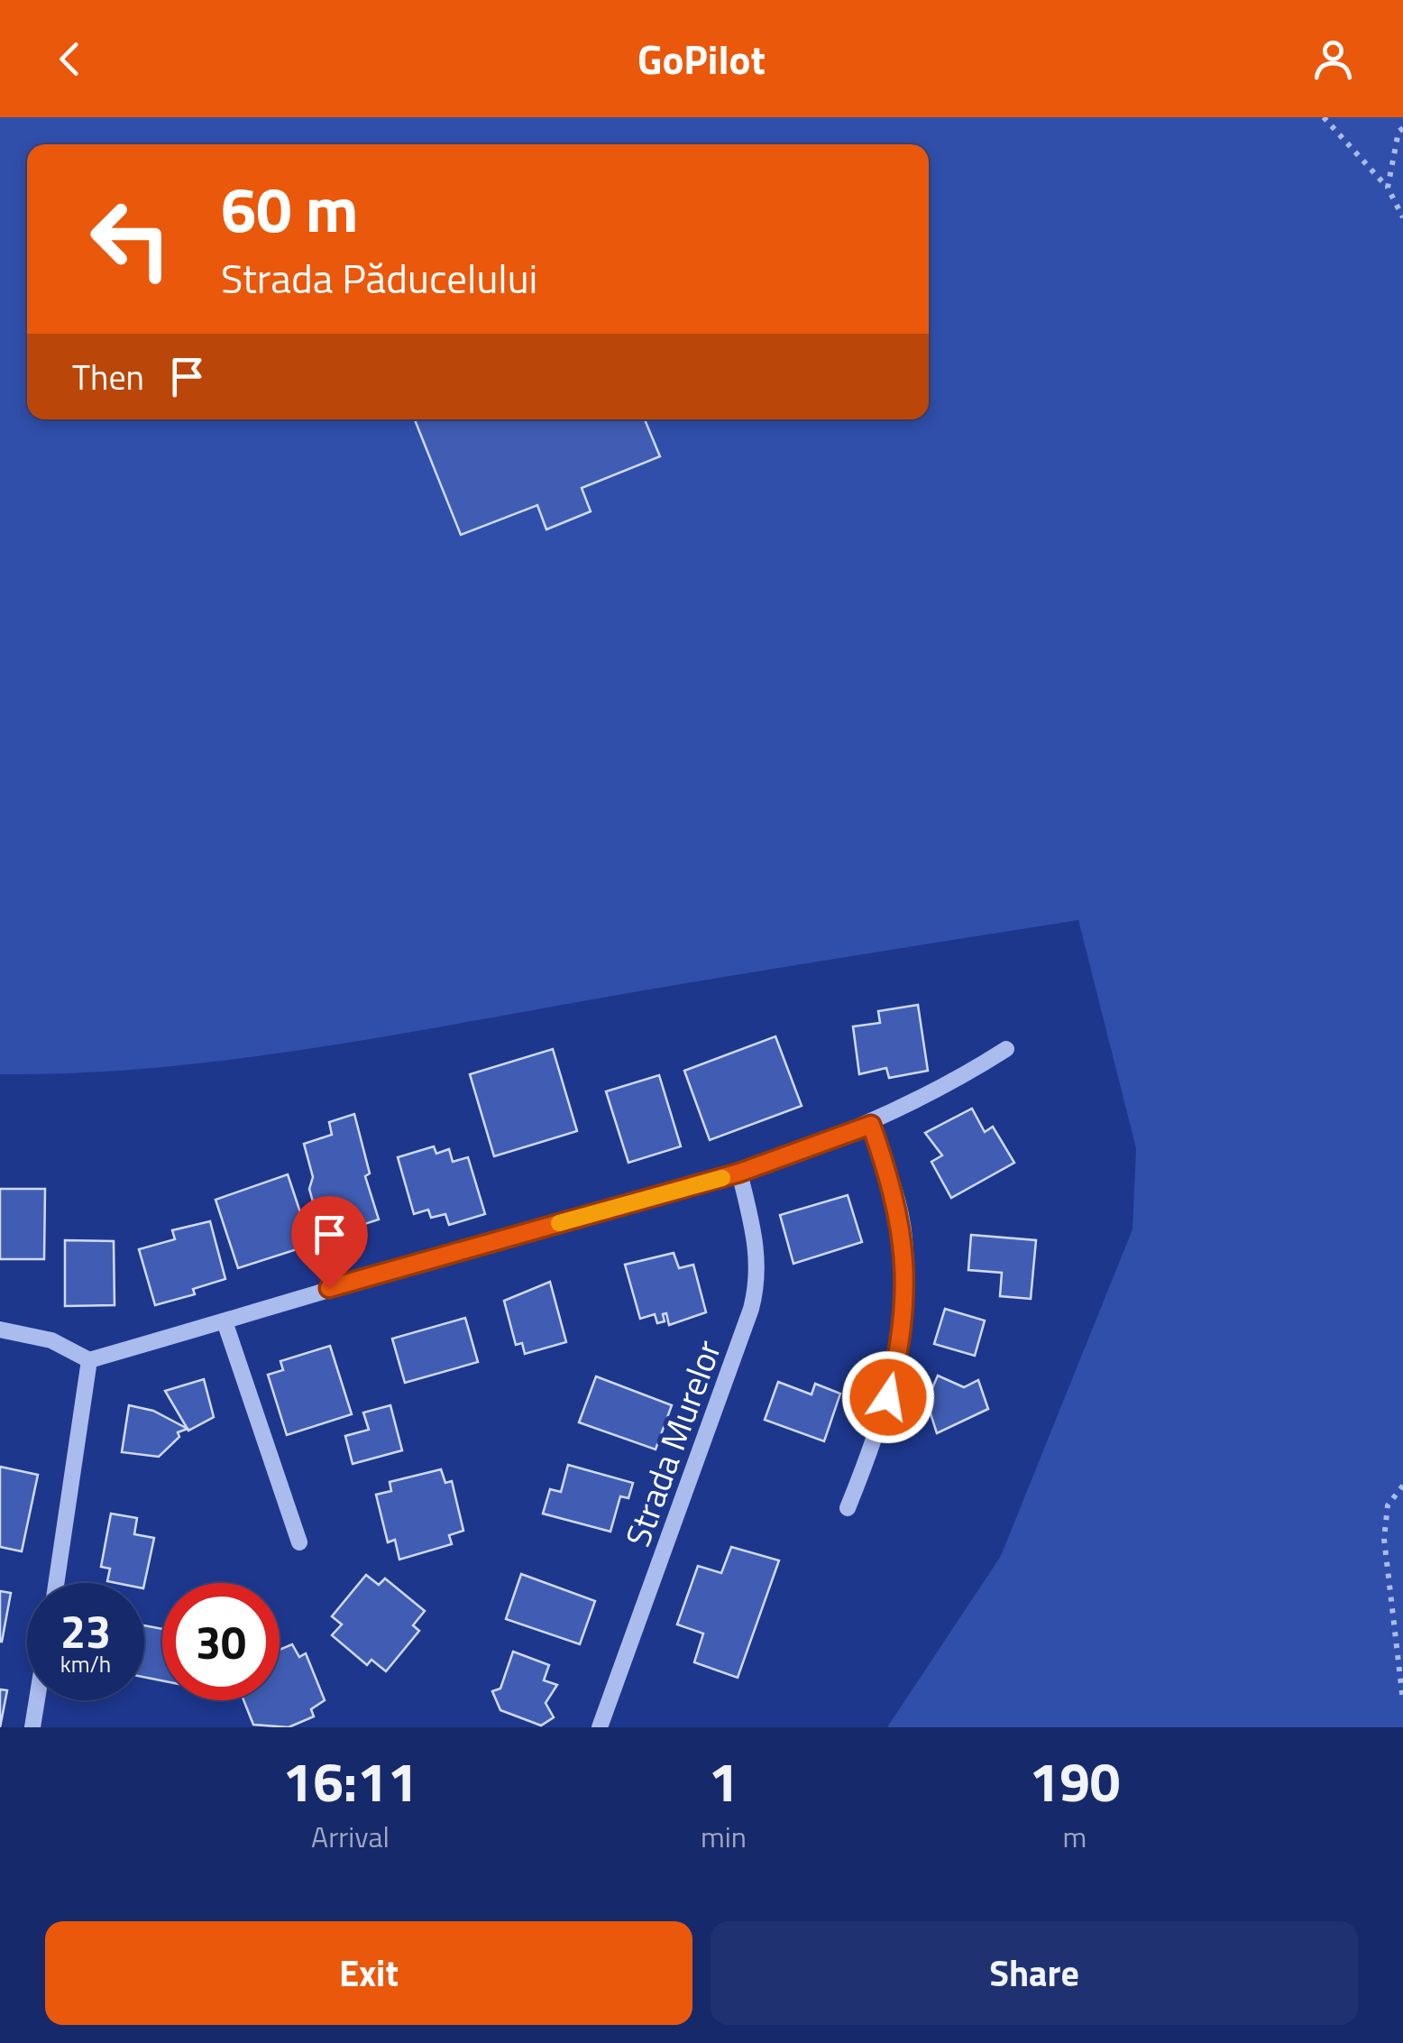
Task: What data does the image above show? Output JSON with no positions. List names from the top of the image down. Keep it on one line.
{"streets":{"street":["Strada Murelor"]},"page":{"header":"GoPilot","turn":["60 m","Strada Păducelului"],"then":"Then","speed":"23 km/h","limit":"30","eta":["16:11","Arrival","1","min","190","m"],"buttons":["Exit","Share"]}}
